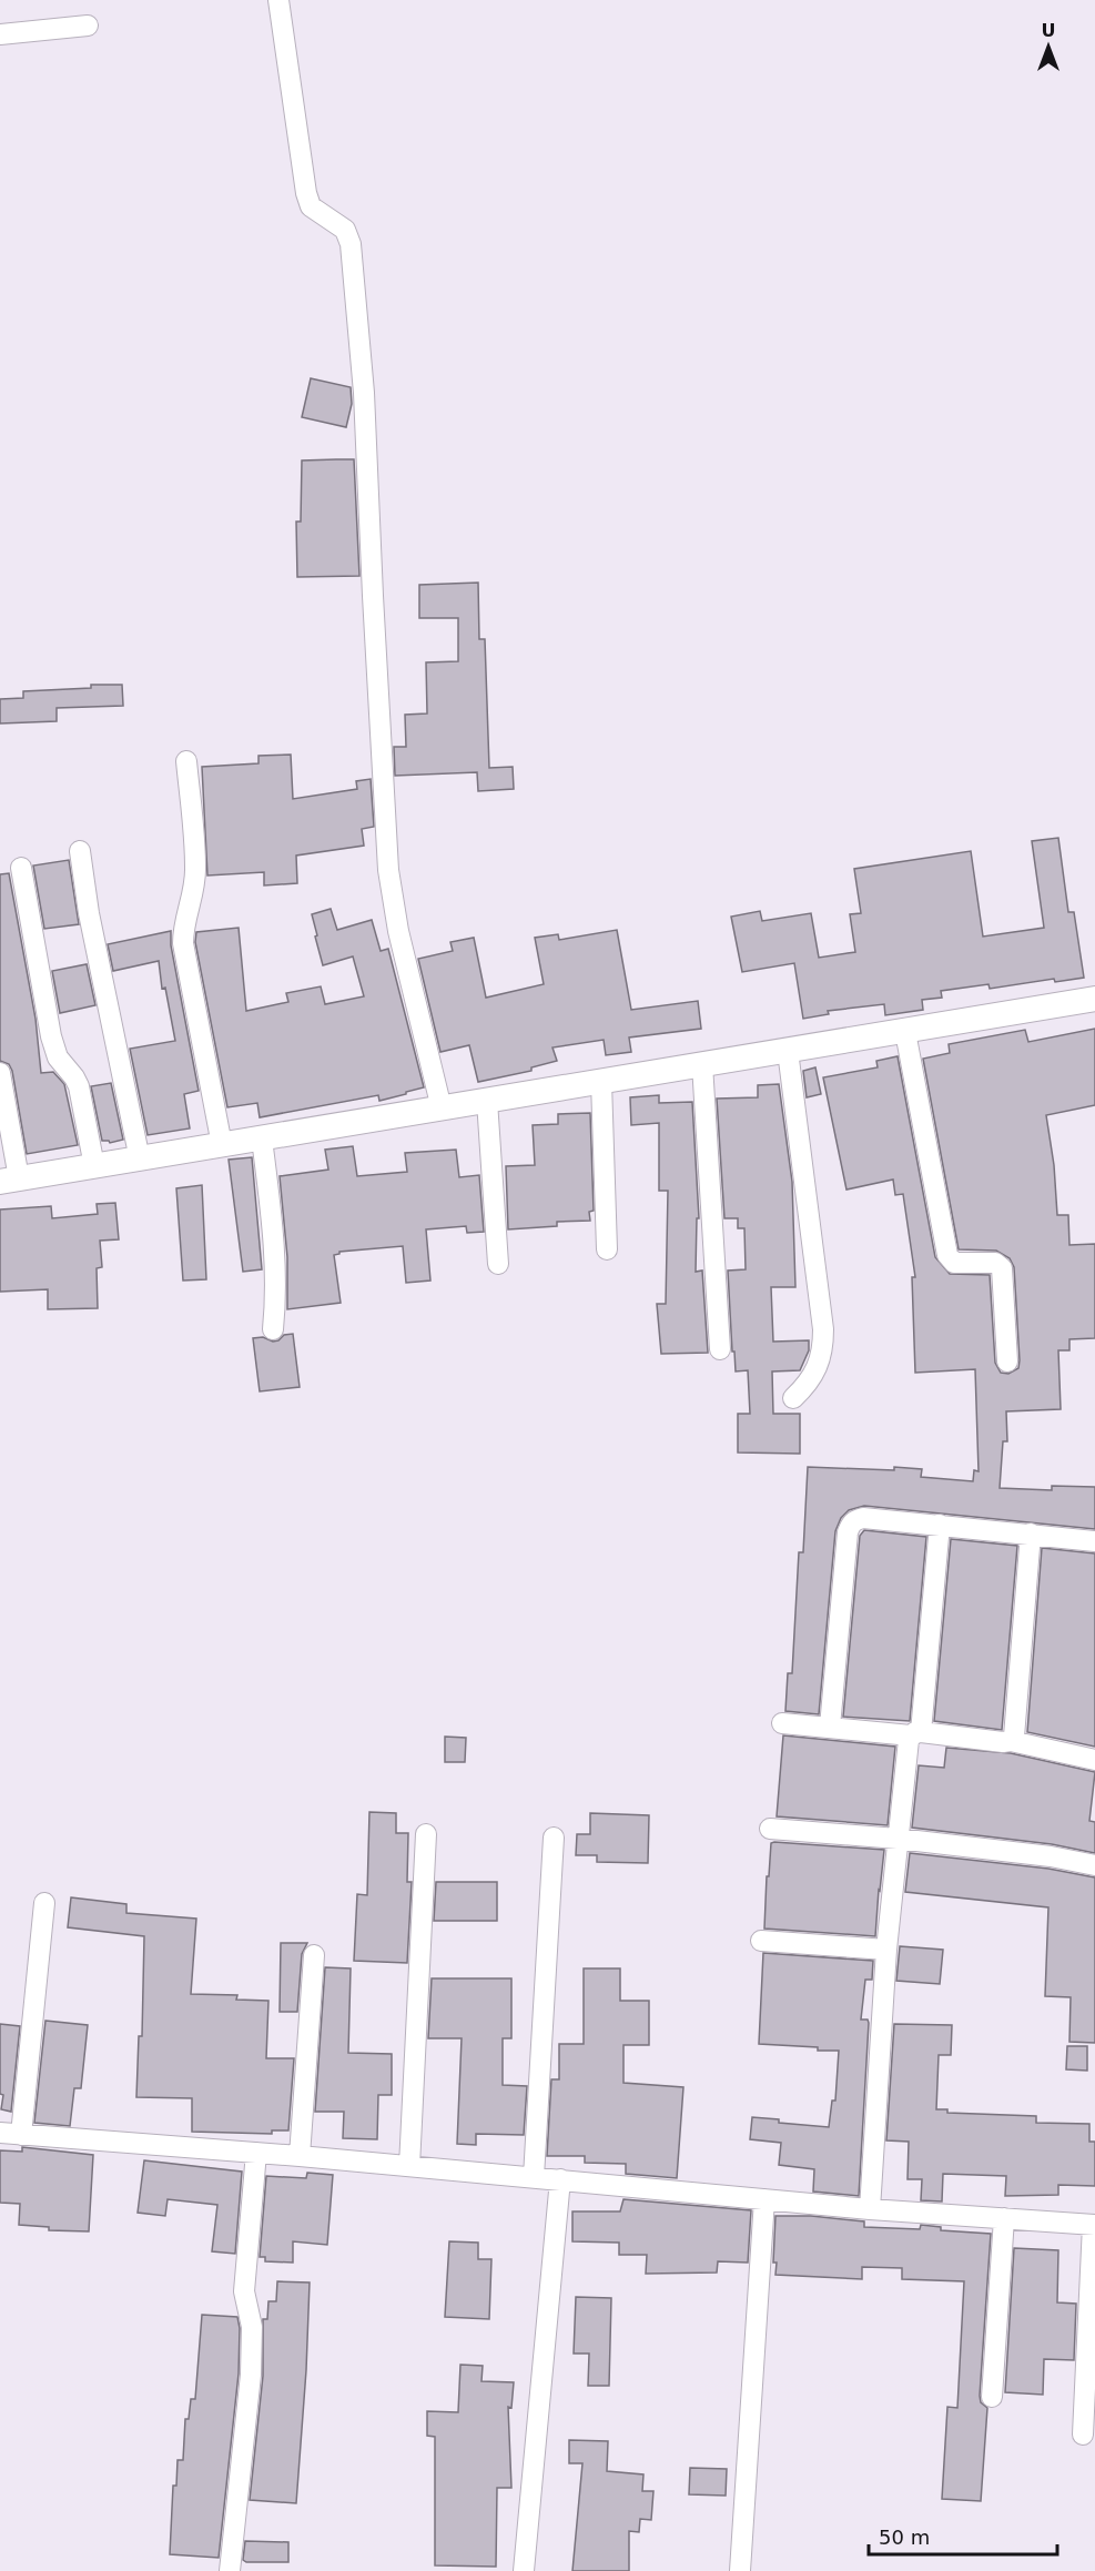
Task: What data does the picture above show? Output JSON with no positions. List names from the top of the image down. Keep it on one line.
{"scale_bar":"50 m","north":"top"}
